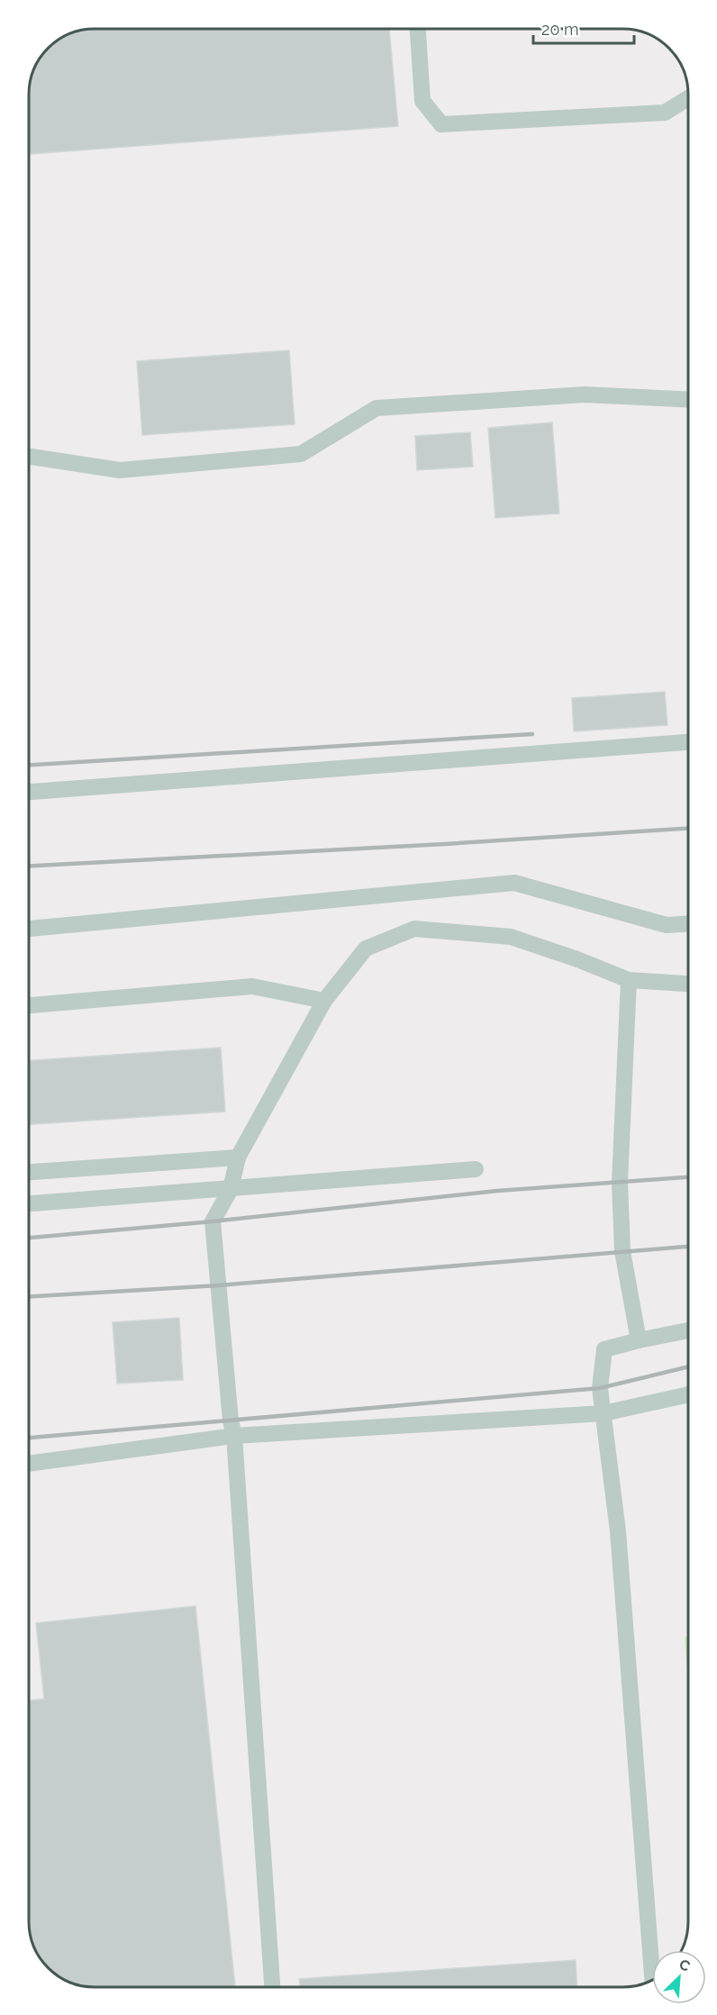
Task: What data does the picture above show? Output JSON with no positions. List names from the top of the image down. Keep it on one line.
{"scale_bar":"20 m","north":"top right"}
